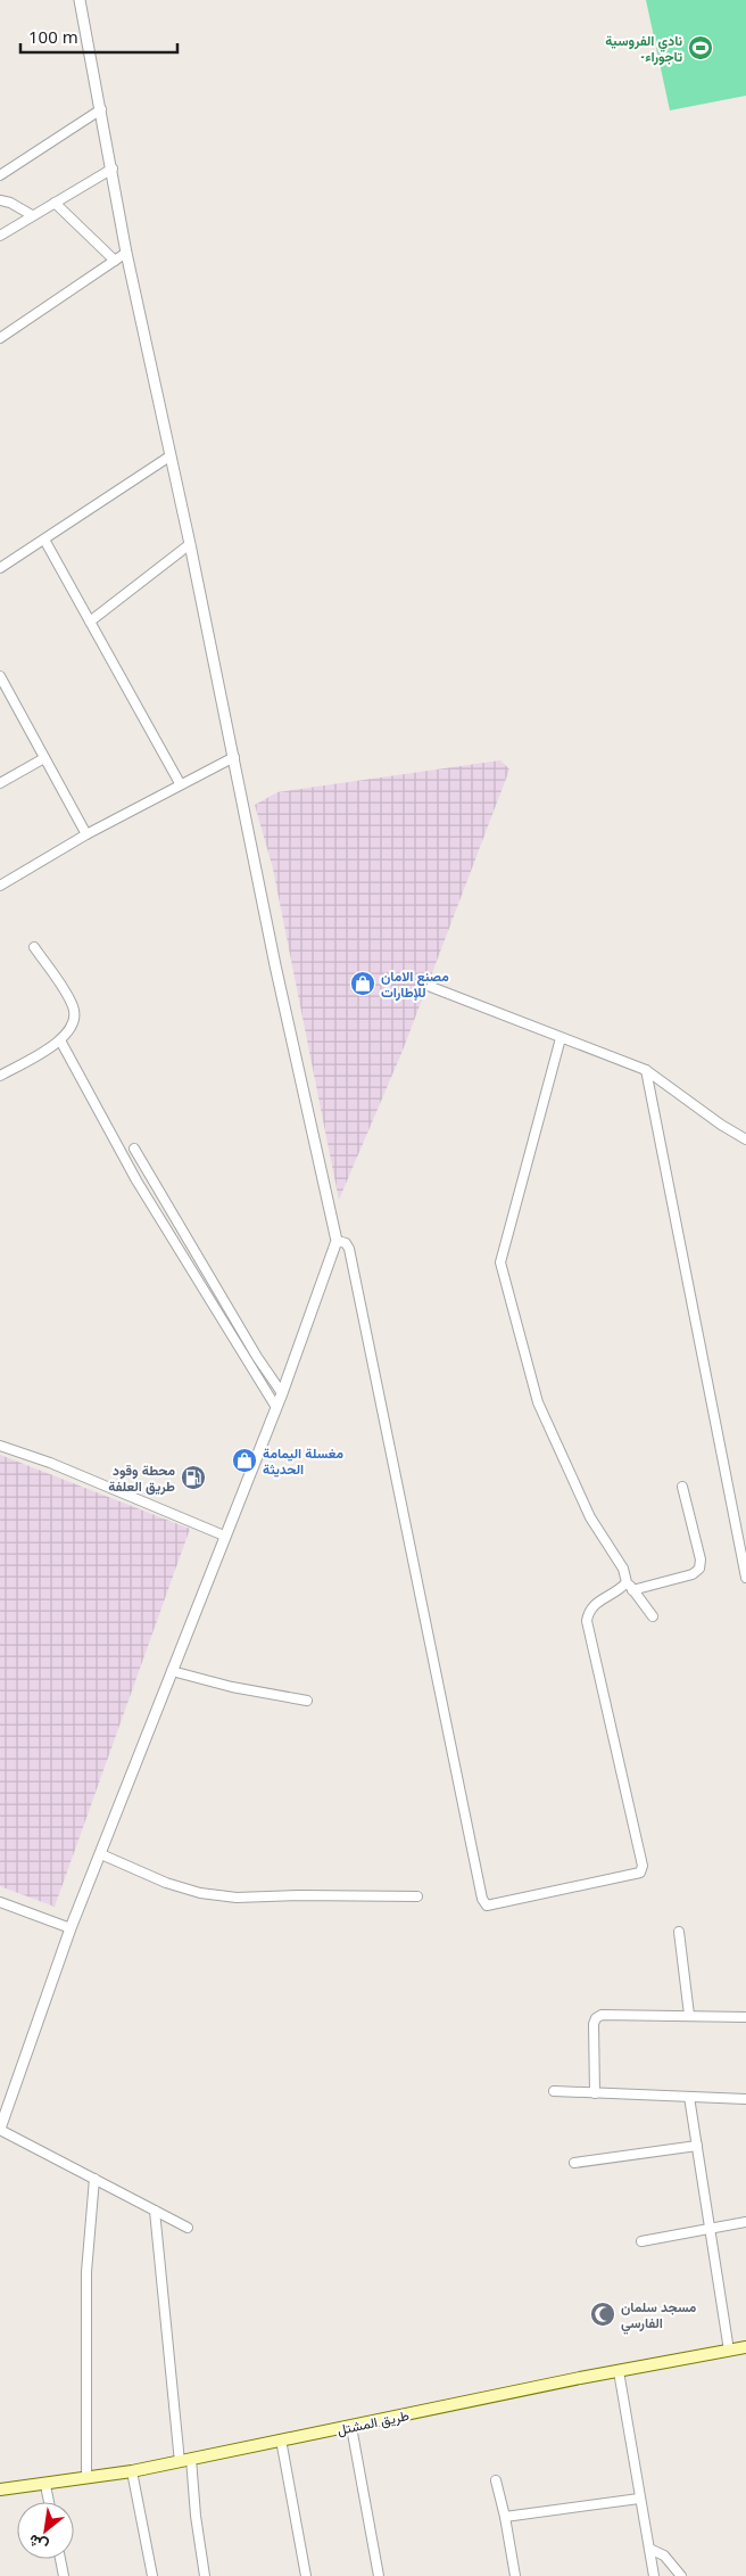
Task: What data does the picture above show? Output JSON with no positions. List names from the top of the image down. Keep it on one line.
{"streets":{"main road":["طريق المشتل"]},"places":{"sports":["نادي الفروسية -تاجوراء"],"shop":["مصنع الامان للإطارات","مغسلة اليمامة الحديثة"],"fuel station":["محطة وقود طريق العلفة"],"mosque":["مسجد سلمان الفارسي"]},"scale_bar":"100 m","north":"bottom left"}
